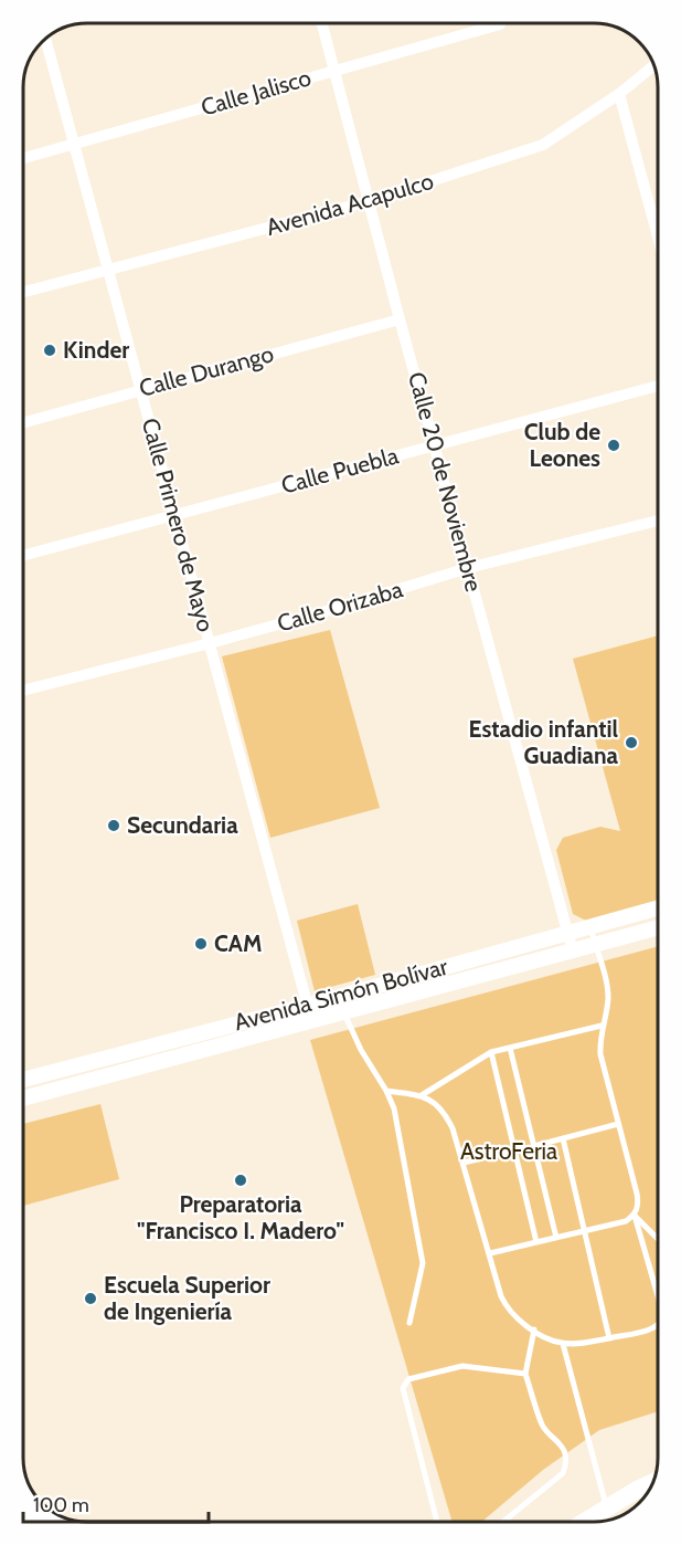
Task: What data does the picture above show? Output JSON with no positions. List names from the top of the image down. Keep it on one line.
{"streets":{"street":["Calle Jalisco","Avenida Acapulco","Calle Durango","Calle Puebla","Calle 20 de Noviembre","Calle Primero de Mayo","Calle Orizaba","Avenida Simón Bolívar"]},"crossings":[["Calle Jalisco","Calle 20 de Noviembre"],["Calle Jalisco","Calle Primero de Mayo"],["Avenida Acapulco","Calle 20 de Noviembre"],["Avenida Acapulco","Calle Primero de Mayo"],["Calle Durango","Calle 20 de Noviembre"],["Calle Durango","Calle Primero de Mayo"],["Calle Puebla","Calle 20 de Noviembre"],["Calle Puebla","Calle Primero de Mayo"],["Calle 20 de Noviembre","Calle Orizaba"],["Calle 20 de Noviembre","Avenida Simón Bolívar"],["Calle Primero de Mayo","Calle Orizaba"],["Calle Primero de Mayo","Avenida Simón Bolívar"]],"parks":["AstroFeria"],"places":["Kinder","Club de Leones","Estadio infantil Guadiana","Secundaria","CAM","Preparatoria \"Francisco I. Madero\"","Escuela Superior de Ingeniería"],"scale_bar":"100 m"}
